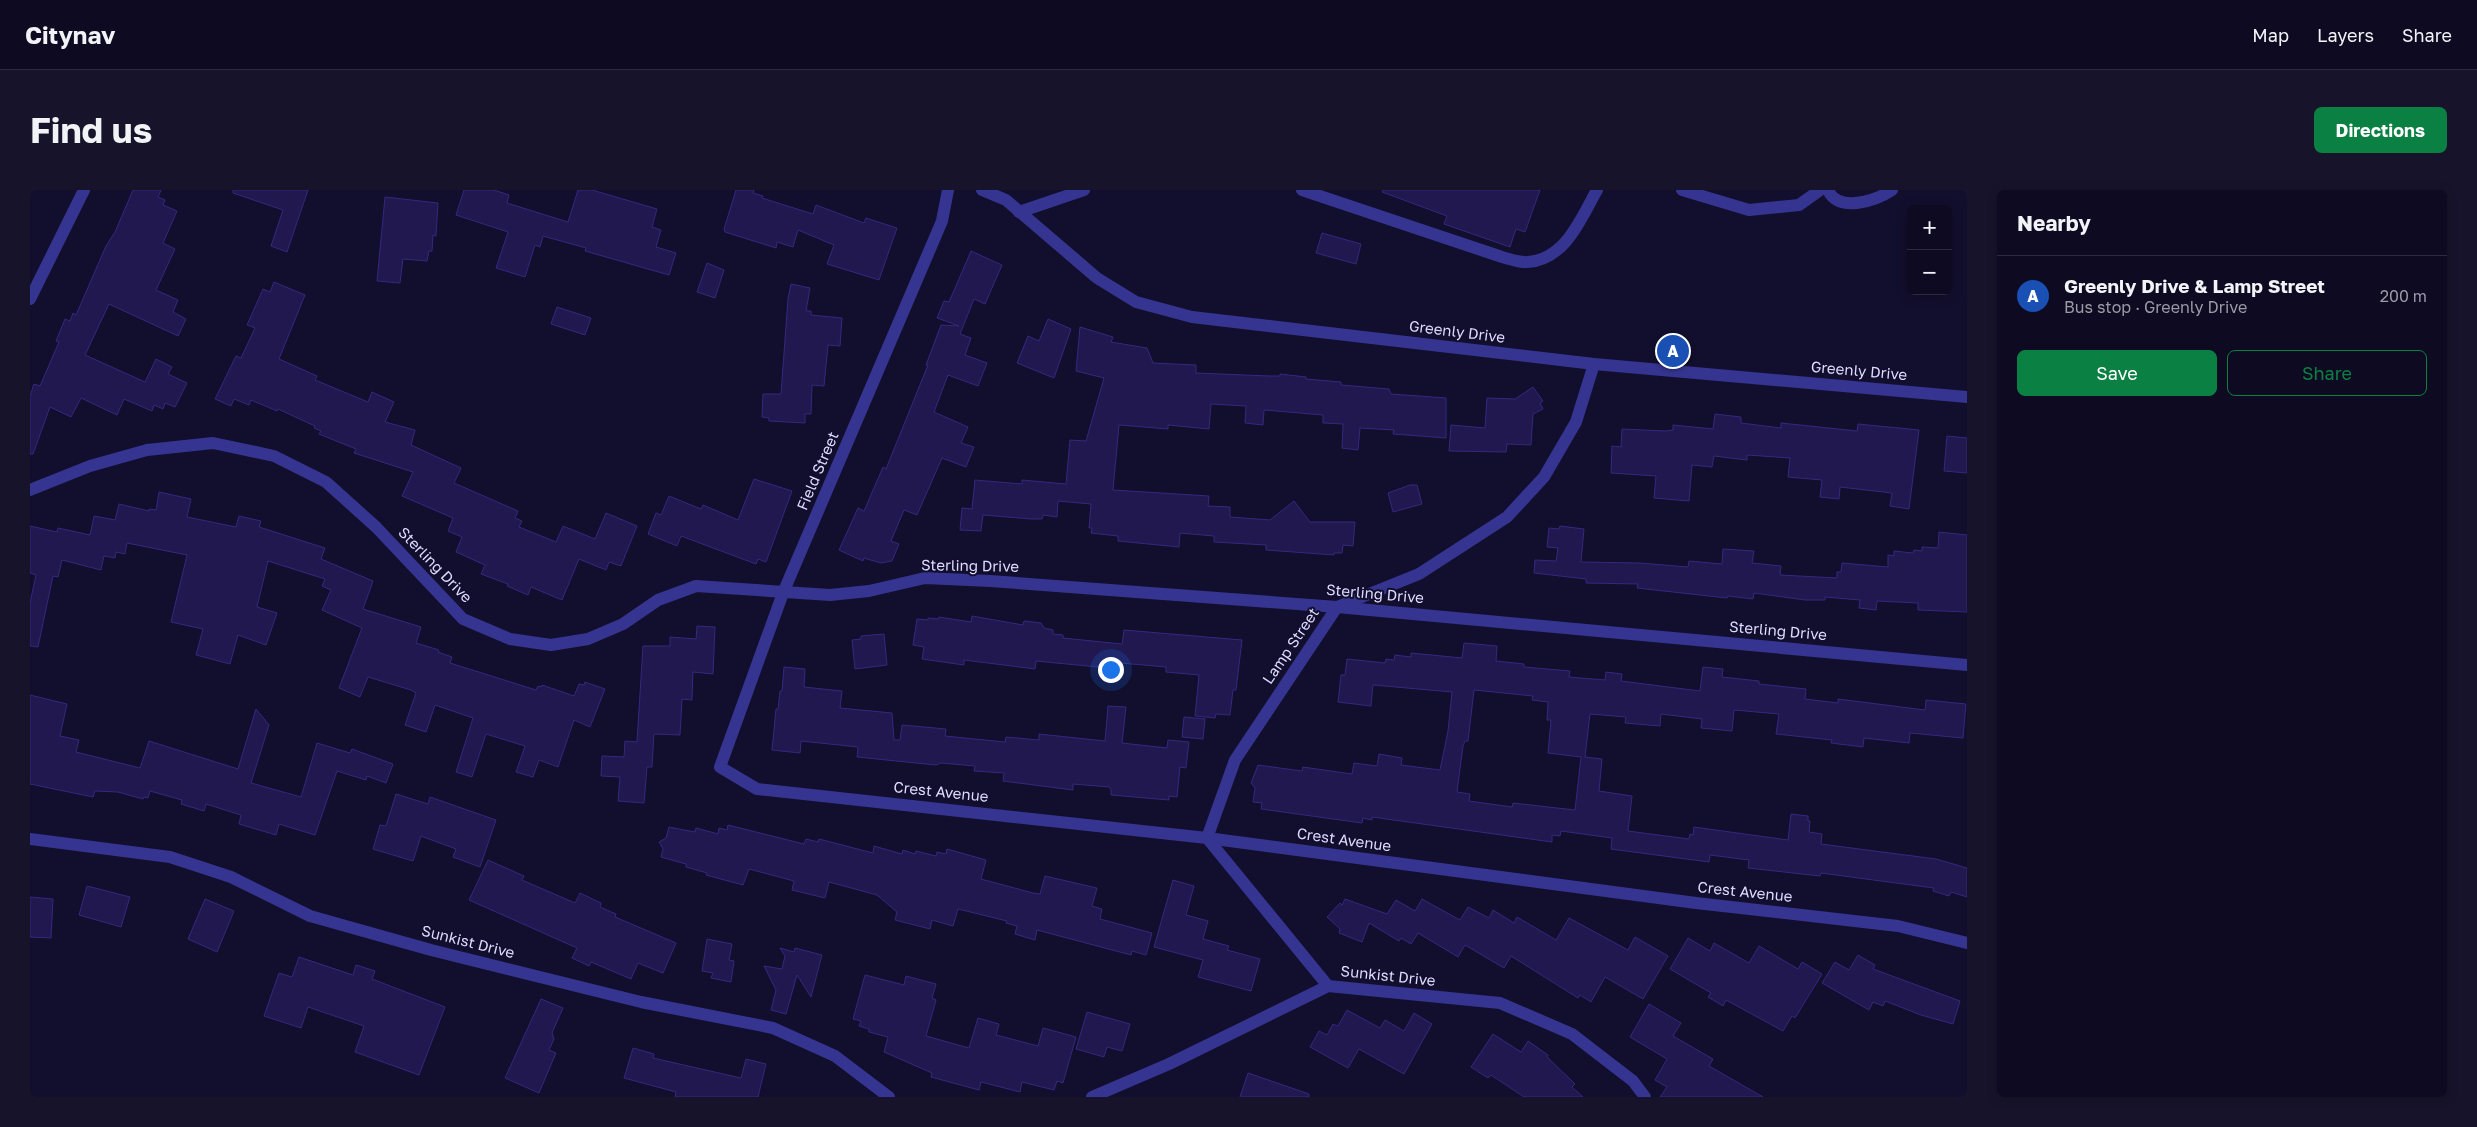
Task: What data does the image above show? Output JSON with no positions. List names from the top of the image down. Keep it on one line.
{"streets":{"street":["Greenly Drive","Field Street","Sterling Drive","Lamp Street","Crest Avenue","Sunkist Drive"]},"crossings":[["Greenly Drive","Lamp Street"],["Field Street","Sterling Drive"],["Field Street","Crest Avenue"],["Sterling Drive","Lamp Street"],["Lamp Street","Crest Avenue"]],"page":{"header":"Citynav","nav":["Map","Layers","Share"],"buttons":["Directions",["Save","Share"]],"title":"Find us","heading":"Nearby","map_buttons":["+","−"],"list":[{"mark":"A","name":"Greenly Drive & Lamp Street","note":"Bus stop · Greenly Drive","value":"200 m"}],"pins":"A"}}
